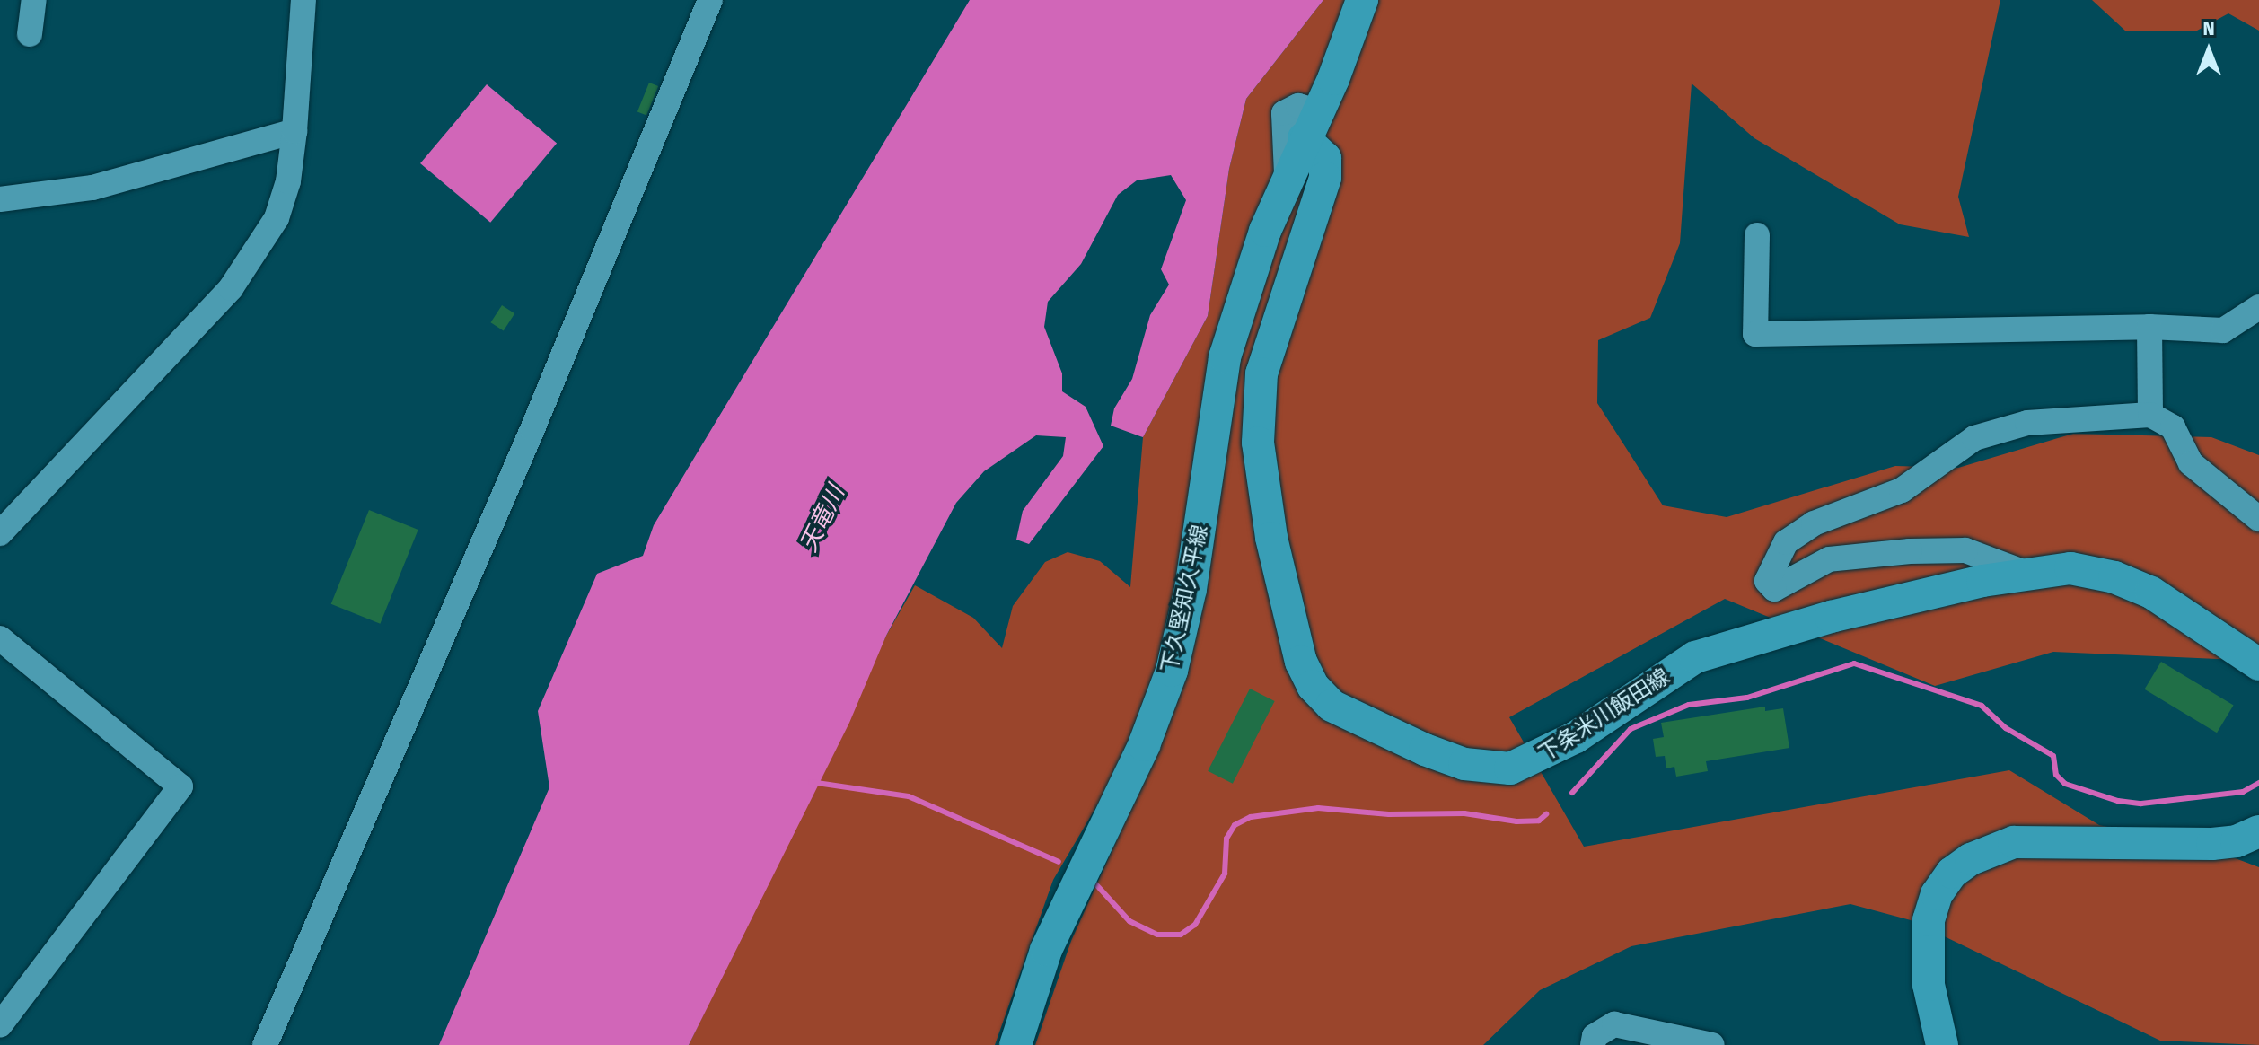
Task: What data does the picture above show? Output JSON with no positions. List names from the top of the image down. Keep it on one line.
{"streets":{"main road":["下久堅知久平線","下条米川飯田線"]},"crossings":[["下久堅知久平線","下条米川飯田線"]],"water":["天竜川"],"north":"top"}
